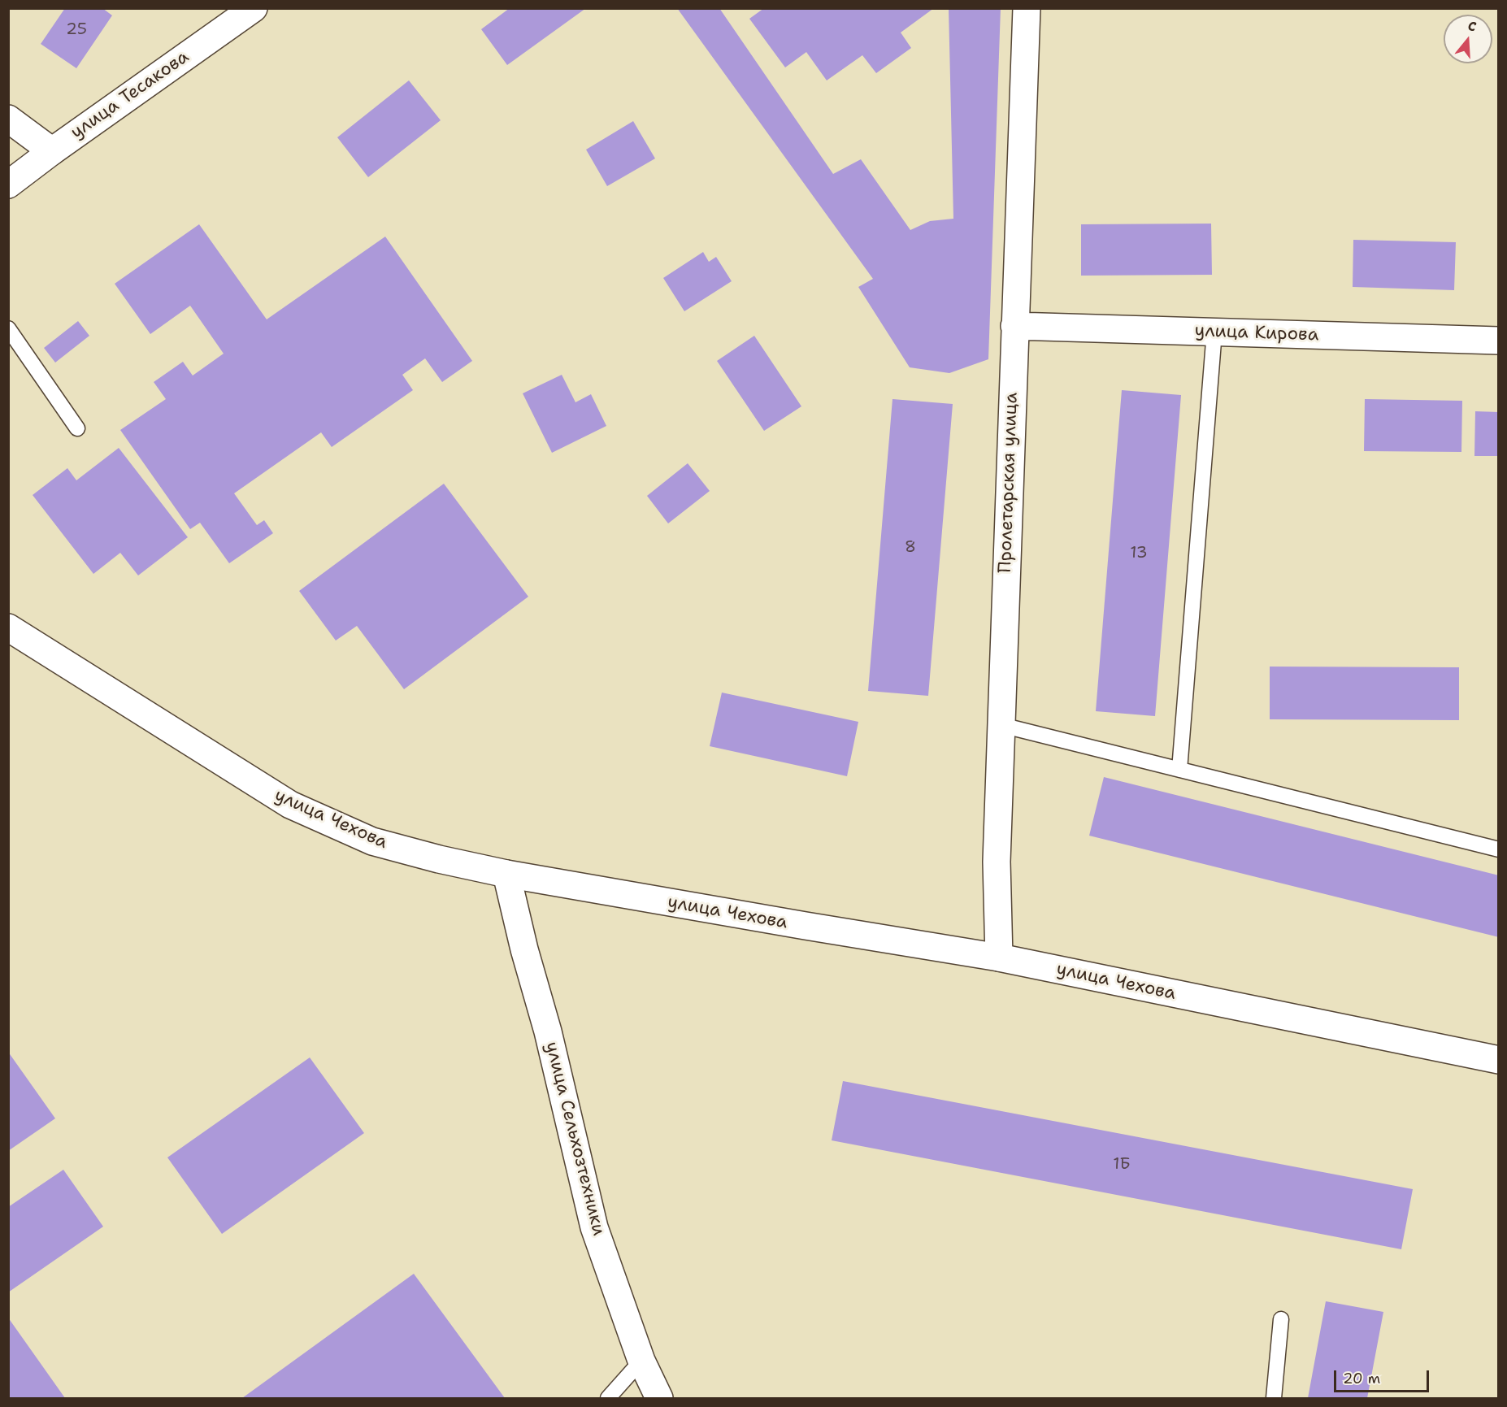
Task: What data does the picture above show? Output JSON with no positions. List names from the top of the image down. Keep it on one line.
{"streets":{"street":["улица Тесакова","улица Кирова","Пролетарская улица","улица Чехова","улица Сельхозтехники"]},"crossings":[["улица Кирова","Пролетарская улица"],["Пролетарская улица","улица Чехова"],["улица Чехова","улица Сельхозтехники"]],"house_numbers":["25","8","13","1Б"],"scale_bar":"20 m","north":"top"}
